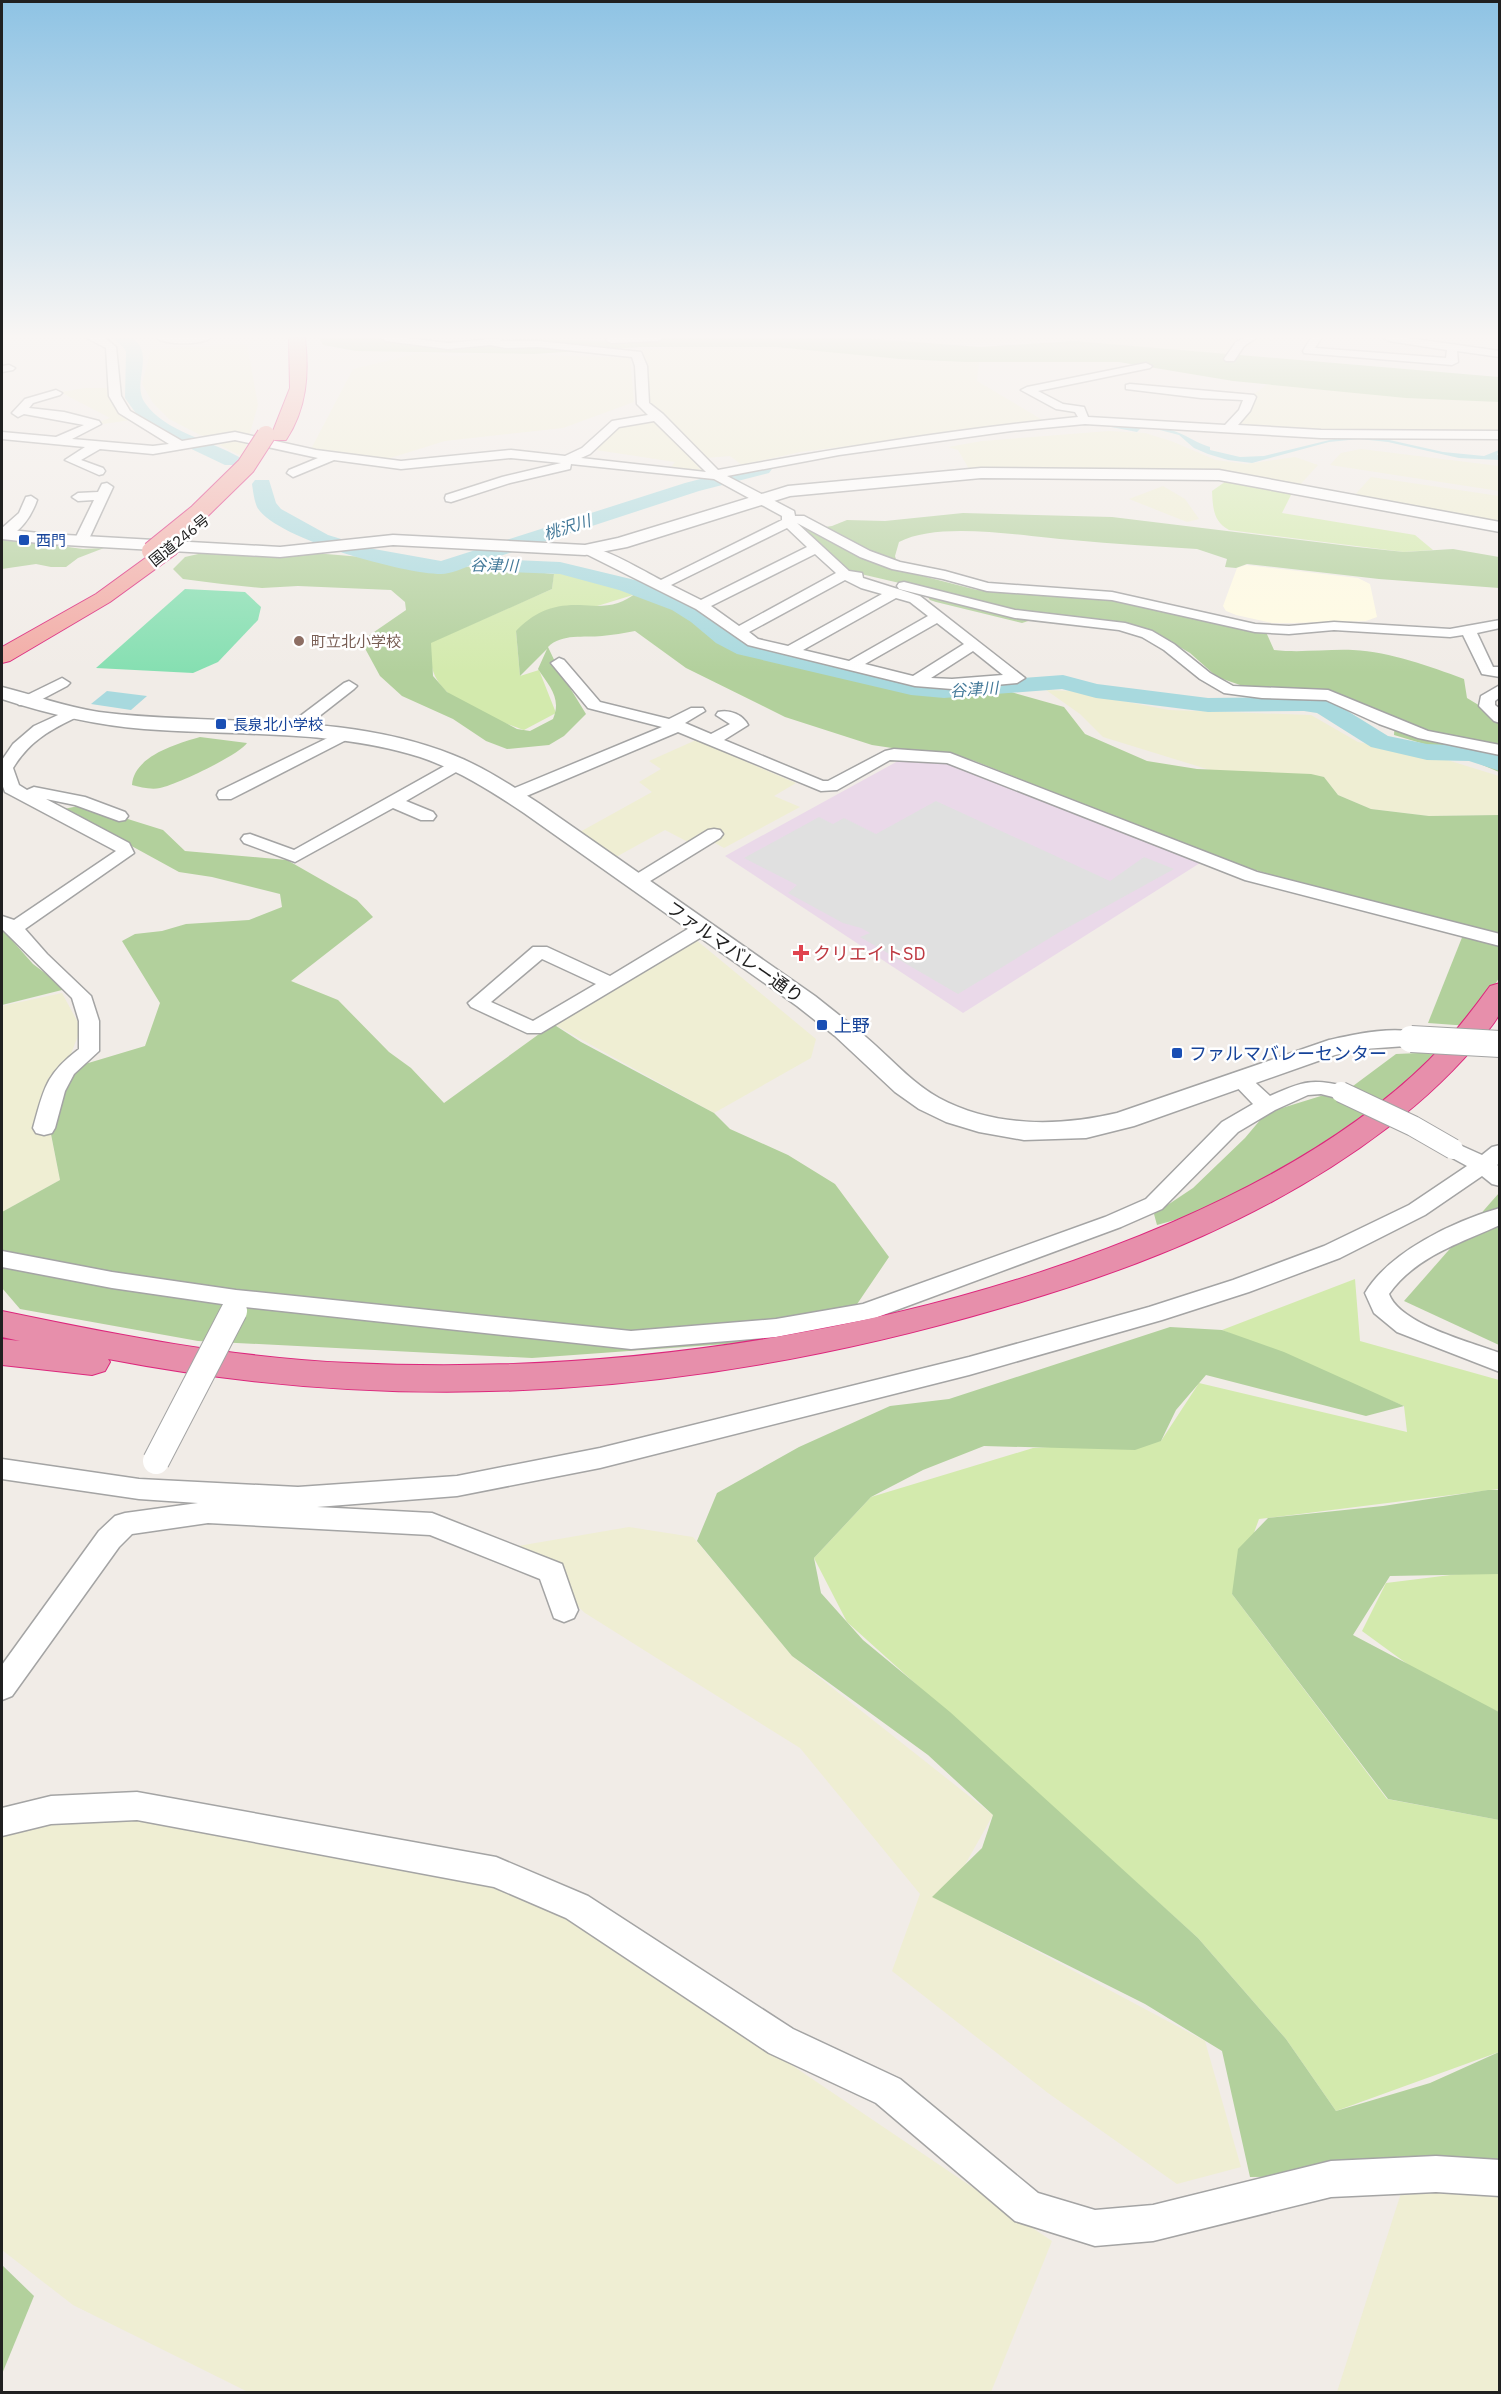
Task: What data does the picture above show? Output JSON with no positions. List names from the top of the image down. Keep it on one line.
{"streets":{"highway":["国道246号"],"street":["ファルマバレー通り"]},"water":["桃沢川","谷津川"],"places":{"transit":["西門","長泉北小学校","上野","ファルマバレーセンター"],"other":["町立北小学校"],"health":["クリエイトSD"]}}
